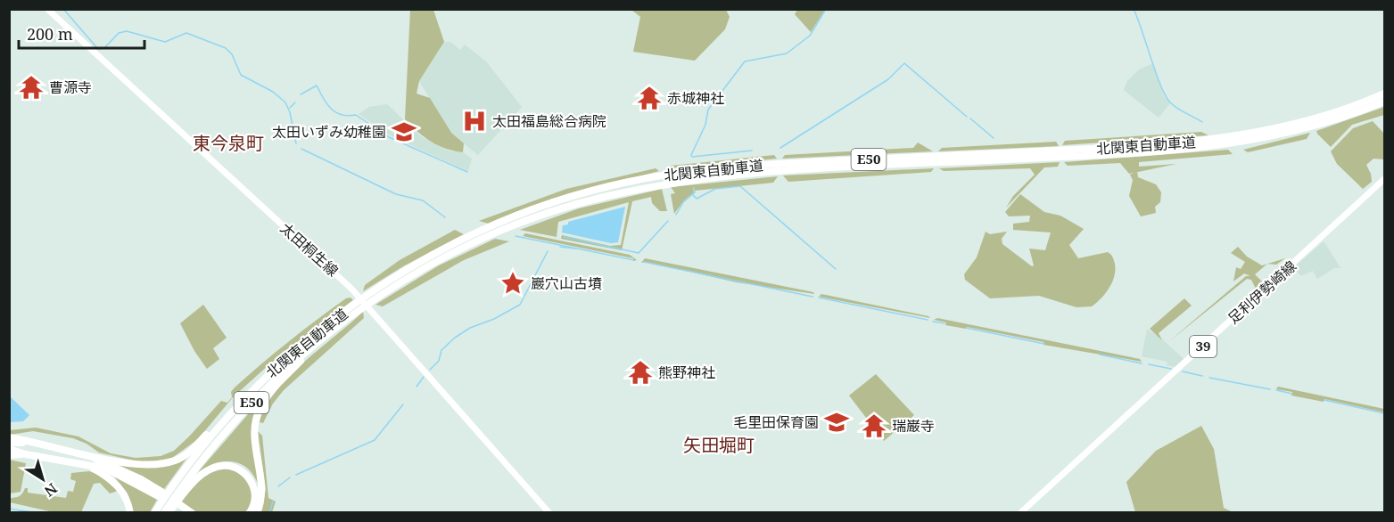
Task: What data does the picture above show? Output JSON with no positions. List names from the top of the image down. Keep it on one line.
{"streets":{"highway":["北関東自動車道","E50"],"main road":["太田桐生線","足利伊勢崎線","39"]},"districts":["東今泉町","矢田堀町"],"places":{"temple":["曹源寺","赤城神社","熊野神社","瑞巌寺"],"hospital":["太田福島総合病院"],"school or university":["太田いずみ幼稚園","毛里田保育園"],"place":["巖穴山古墳"]},"scale_bar":"200 m","north":"bottom right"}
